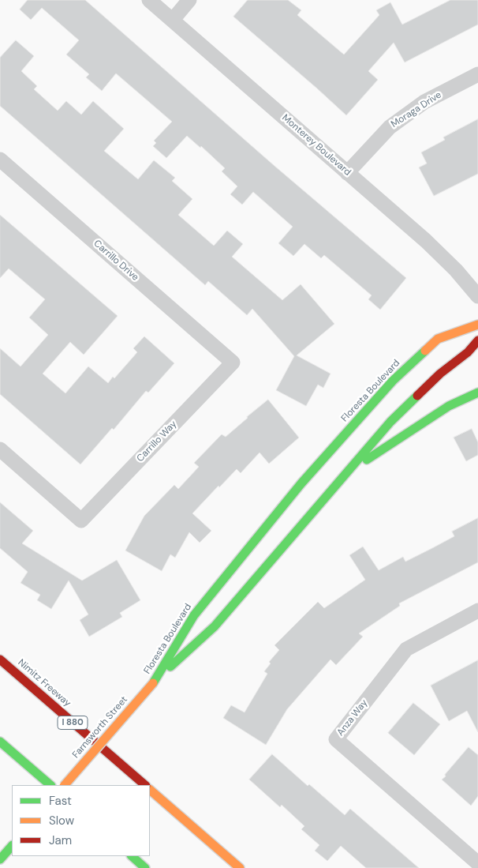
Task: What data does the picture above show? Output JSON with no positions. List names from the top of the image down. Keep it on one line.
{"streets":{"main road":["Floresta Boulevard","Nimitz Freeway","I 880","Farnsworth Street"],"street":["Moraga Drive","Monterey Boulevard","Carrillo Drive","Carrillo Way","Anza Way"]},"crossings":[["Moraga Drive","Monterey Boulevard"],["Carrillo Drive","Carrillo Way"],["Floresta Boulevard","Farnsworth Street"]],"legend":["Fast","Slow","Jam"]}
